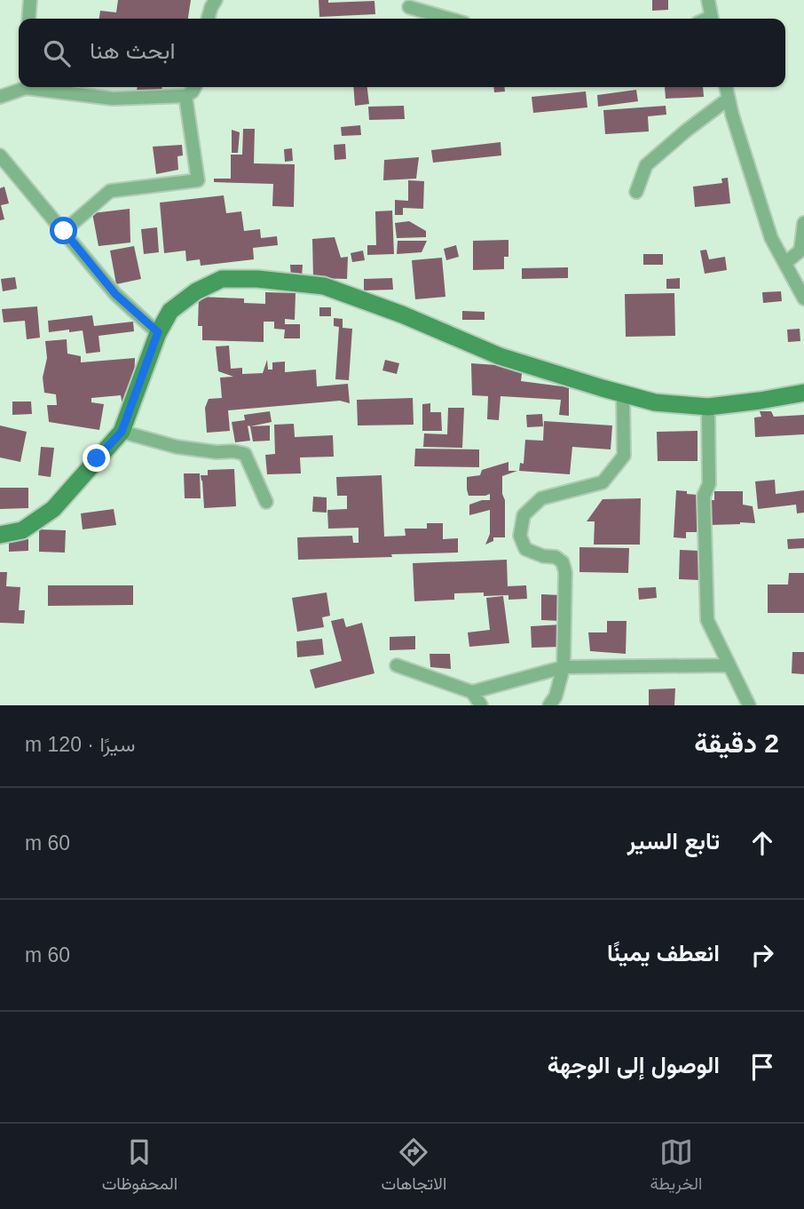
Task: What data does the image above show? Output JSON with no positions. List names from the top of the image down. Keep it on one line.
{"page":{"search":"ابحث هنا","heading":["2 دقيقة","سيرًا · 120 m"],"list":[["تابع السير","60 m"],["انعطف يمينًا","60 m"],"الوصول إلى الوجهة"],"nav":["الخريطة","الاتجاهات","المحفوظات"]}}
